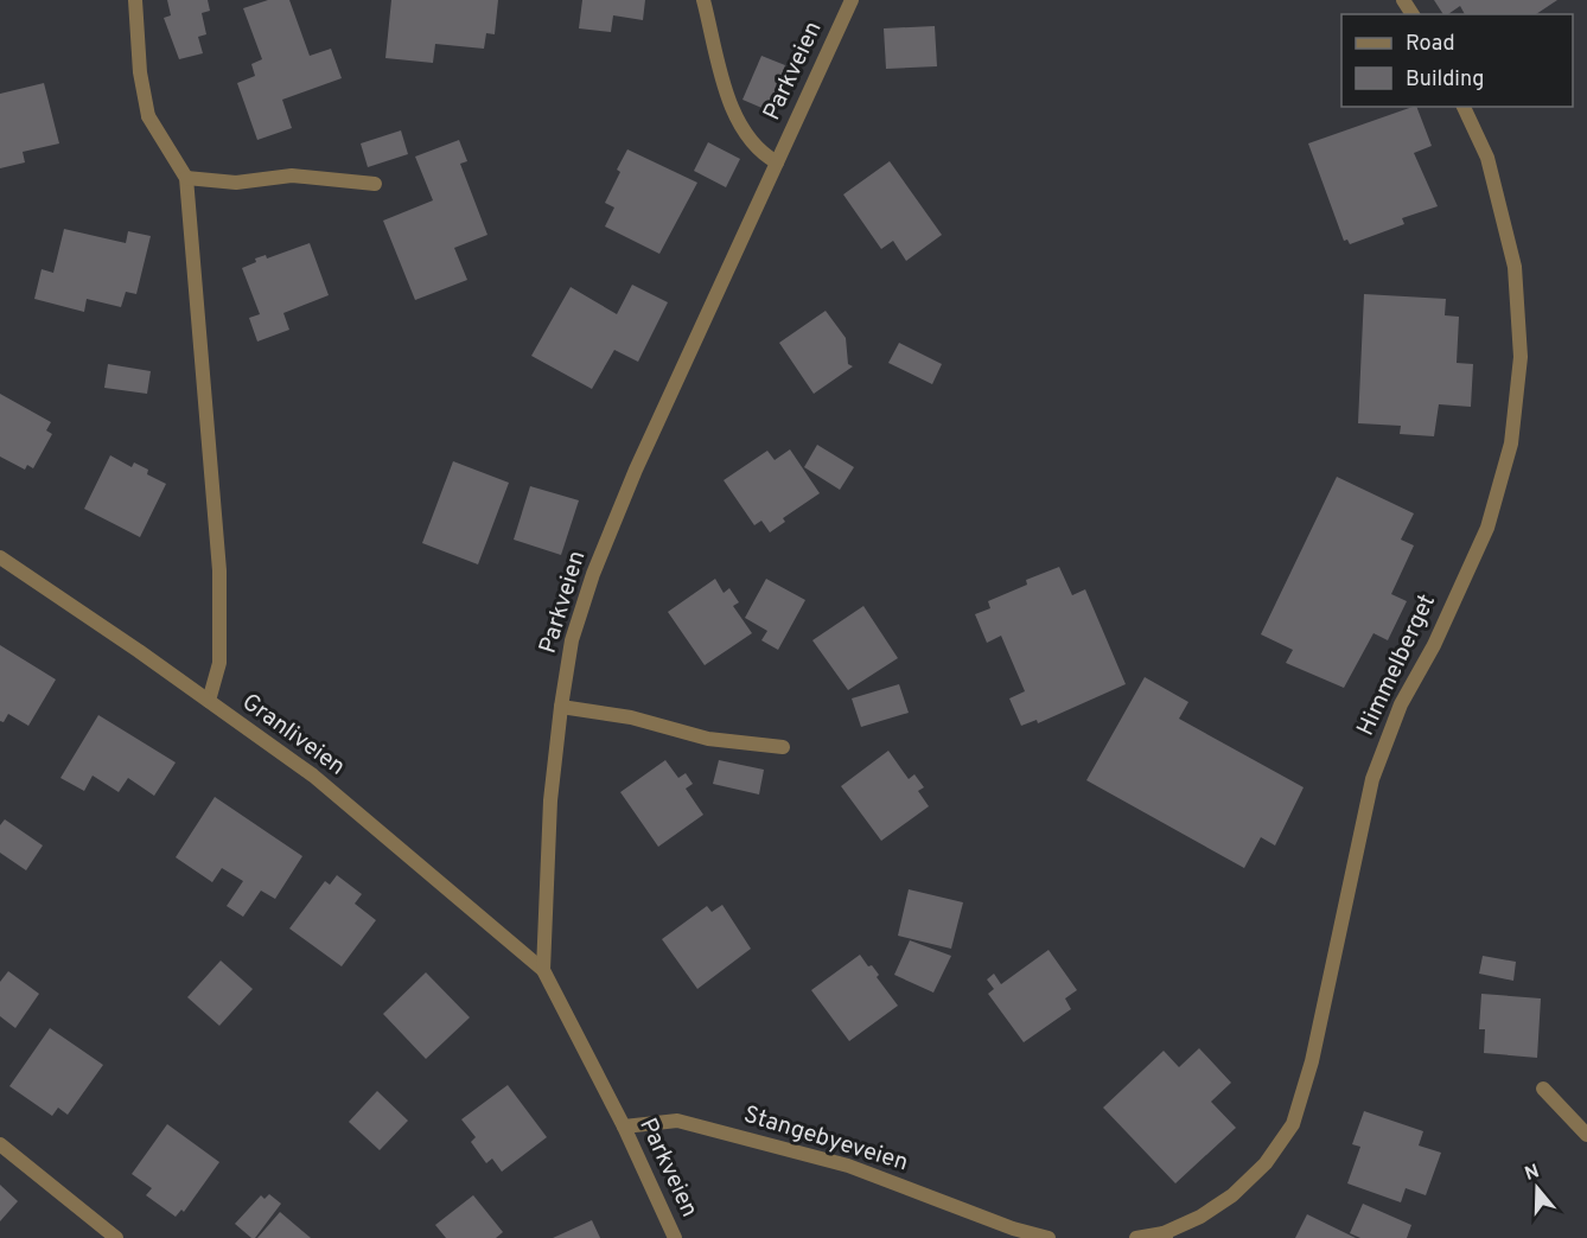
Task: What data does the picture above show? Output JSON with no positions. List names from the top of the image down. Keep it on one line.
{"streets":{"street":["Parkveien","Himmelberget","Granliveien","Stangebyeveien"]},"crossings":[["Parkveien","Granliveien"],["Parkveien","Stangebyeveien"]],"legend":["Road","Building"],"north":"top"}
